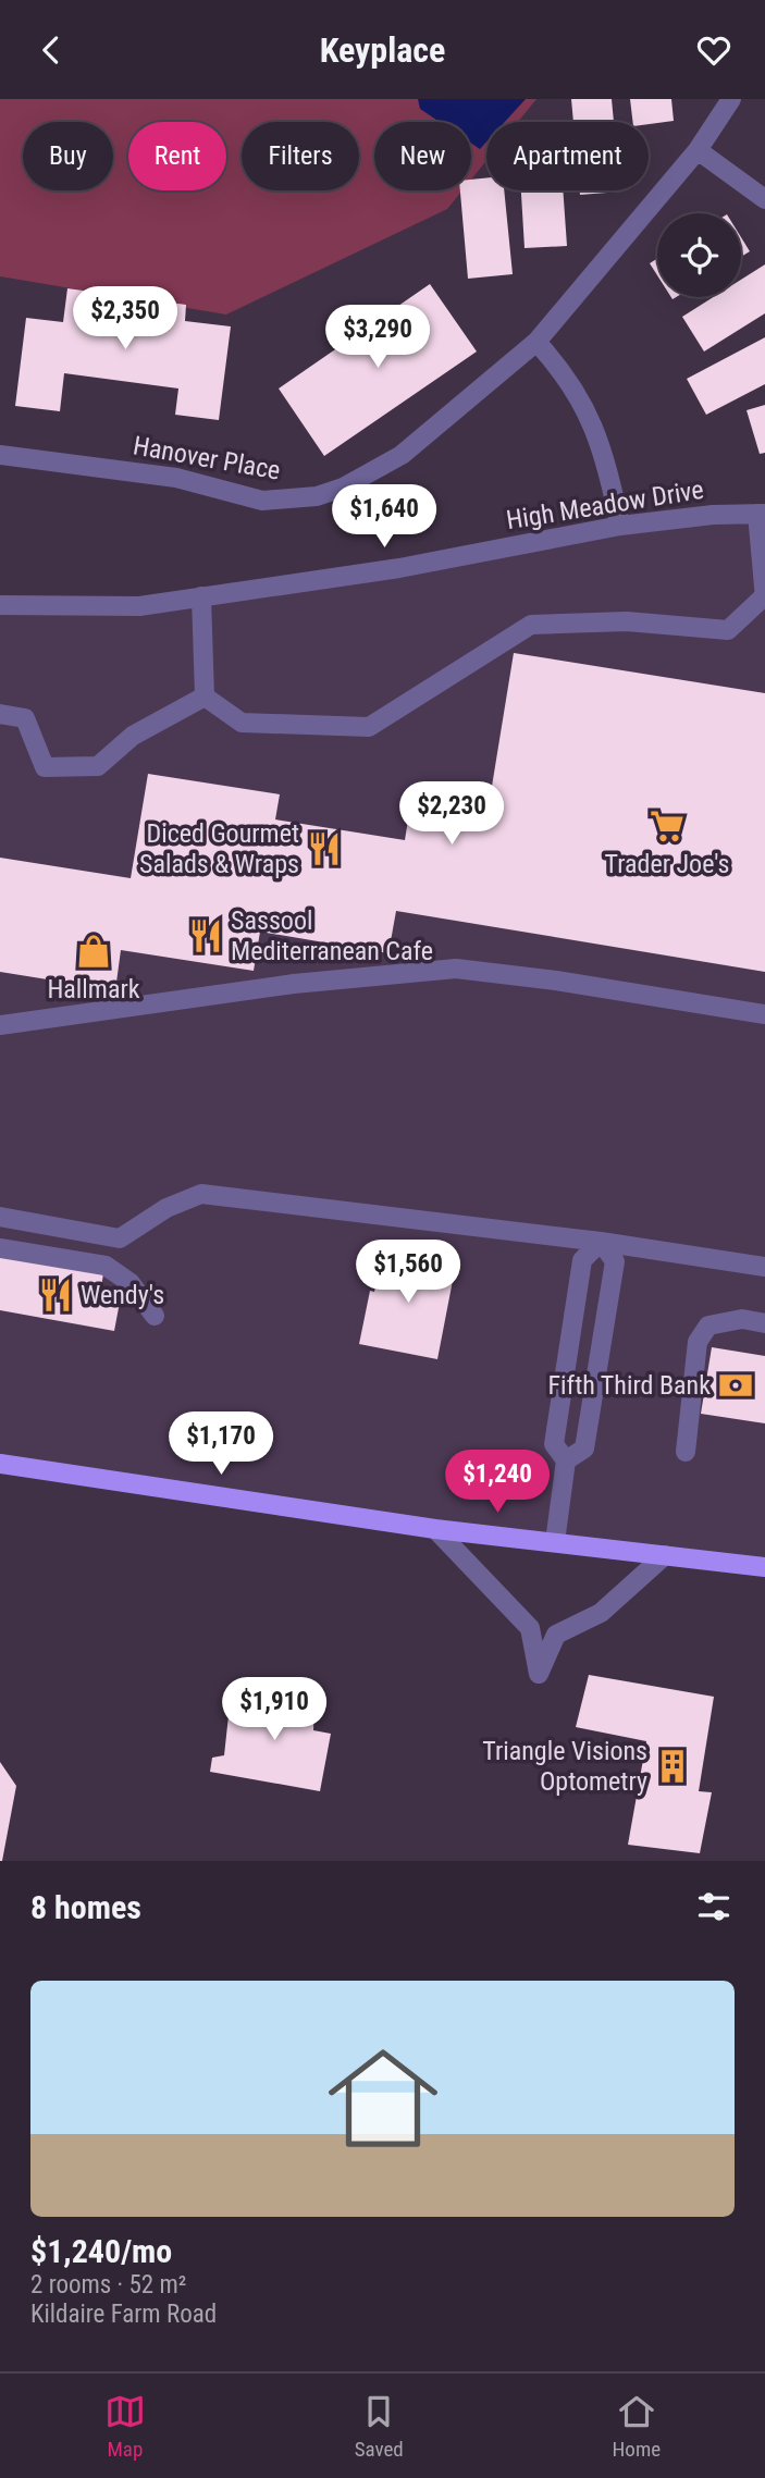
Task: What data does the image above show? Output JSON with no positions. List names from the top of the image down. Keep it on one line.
{"streets":{"street":["Hanover Place","High Meadow Drive"]},"places":{"supermarket":["Trader Joe's"],"restaurant":["Diced Gourmet Salads & Wraps","Sassool Mediterranean Cafe","Wendy's"],"shop":["Hallmark"],"bank":["Fifth Third Bank"],"building":["Triangle Visions Optometry"]},"page":{"header":"Keyplace","chip":["Buy","Rent","Filters","New","Apartment"],"price":["$2,350","$3,290","$1,640","$2,230","$1,560","$1,170","$1,240","$1,910"],"heading":"8 homes","list":[{"name":"$1,240/mo","note":"2 rooms · 52 m² · Kildaire Farm Road"}],"tabs":["Map","Saved","Home"]}}
